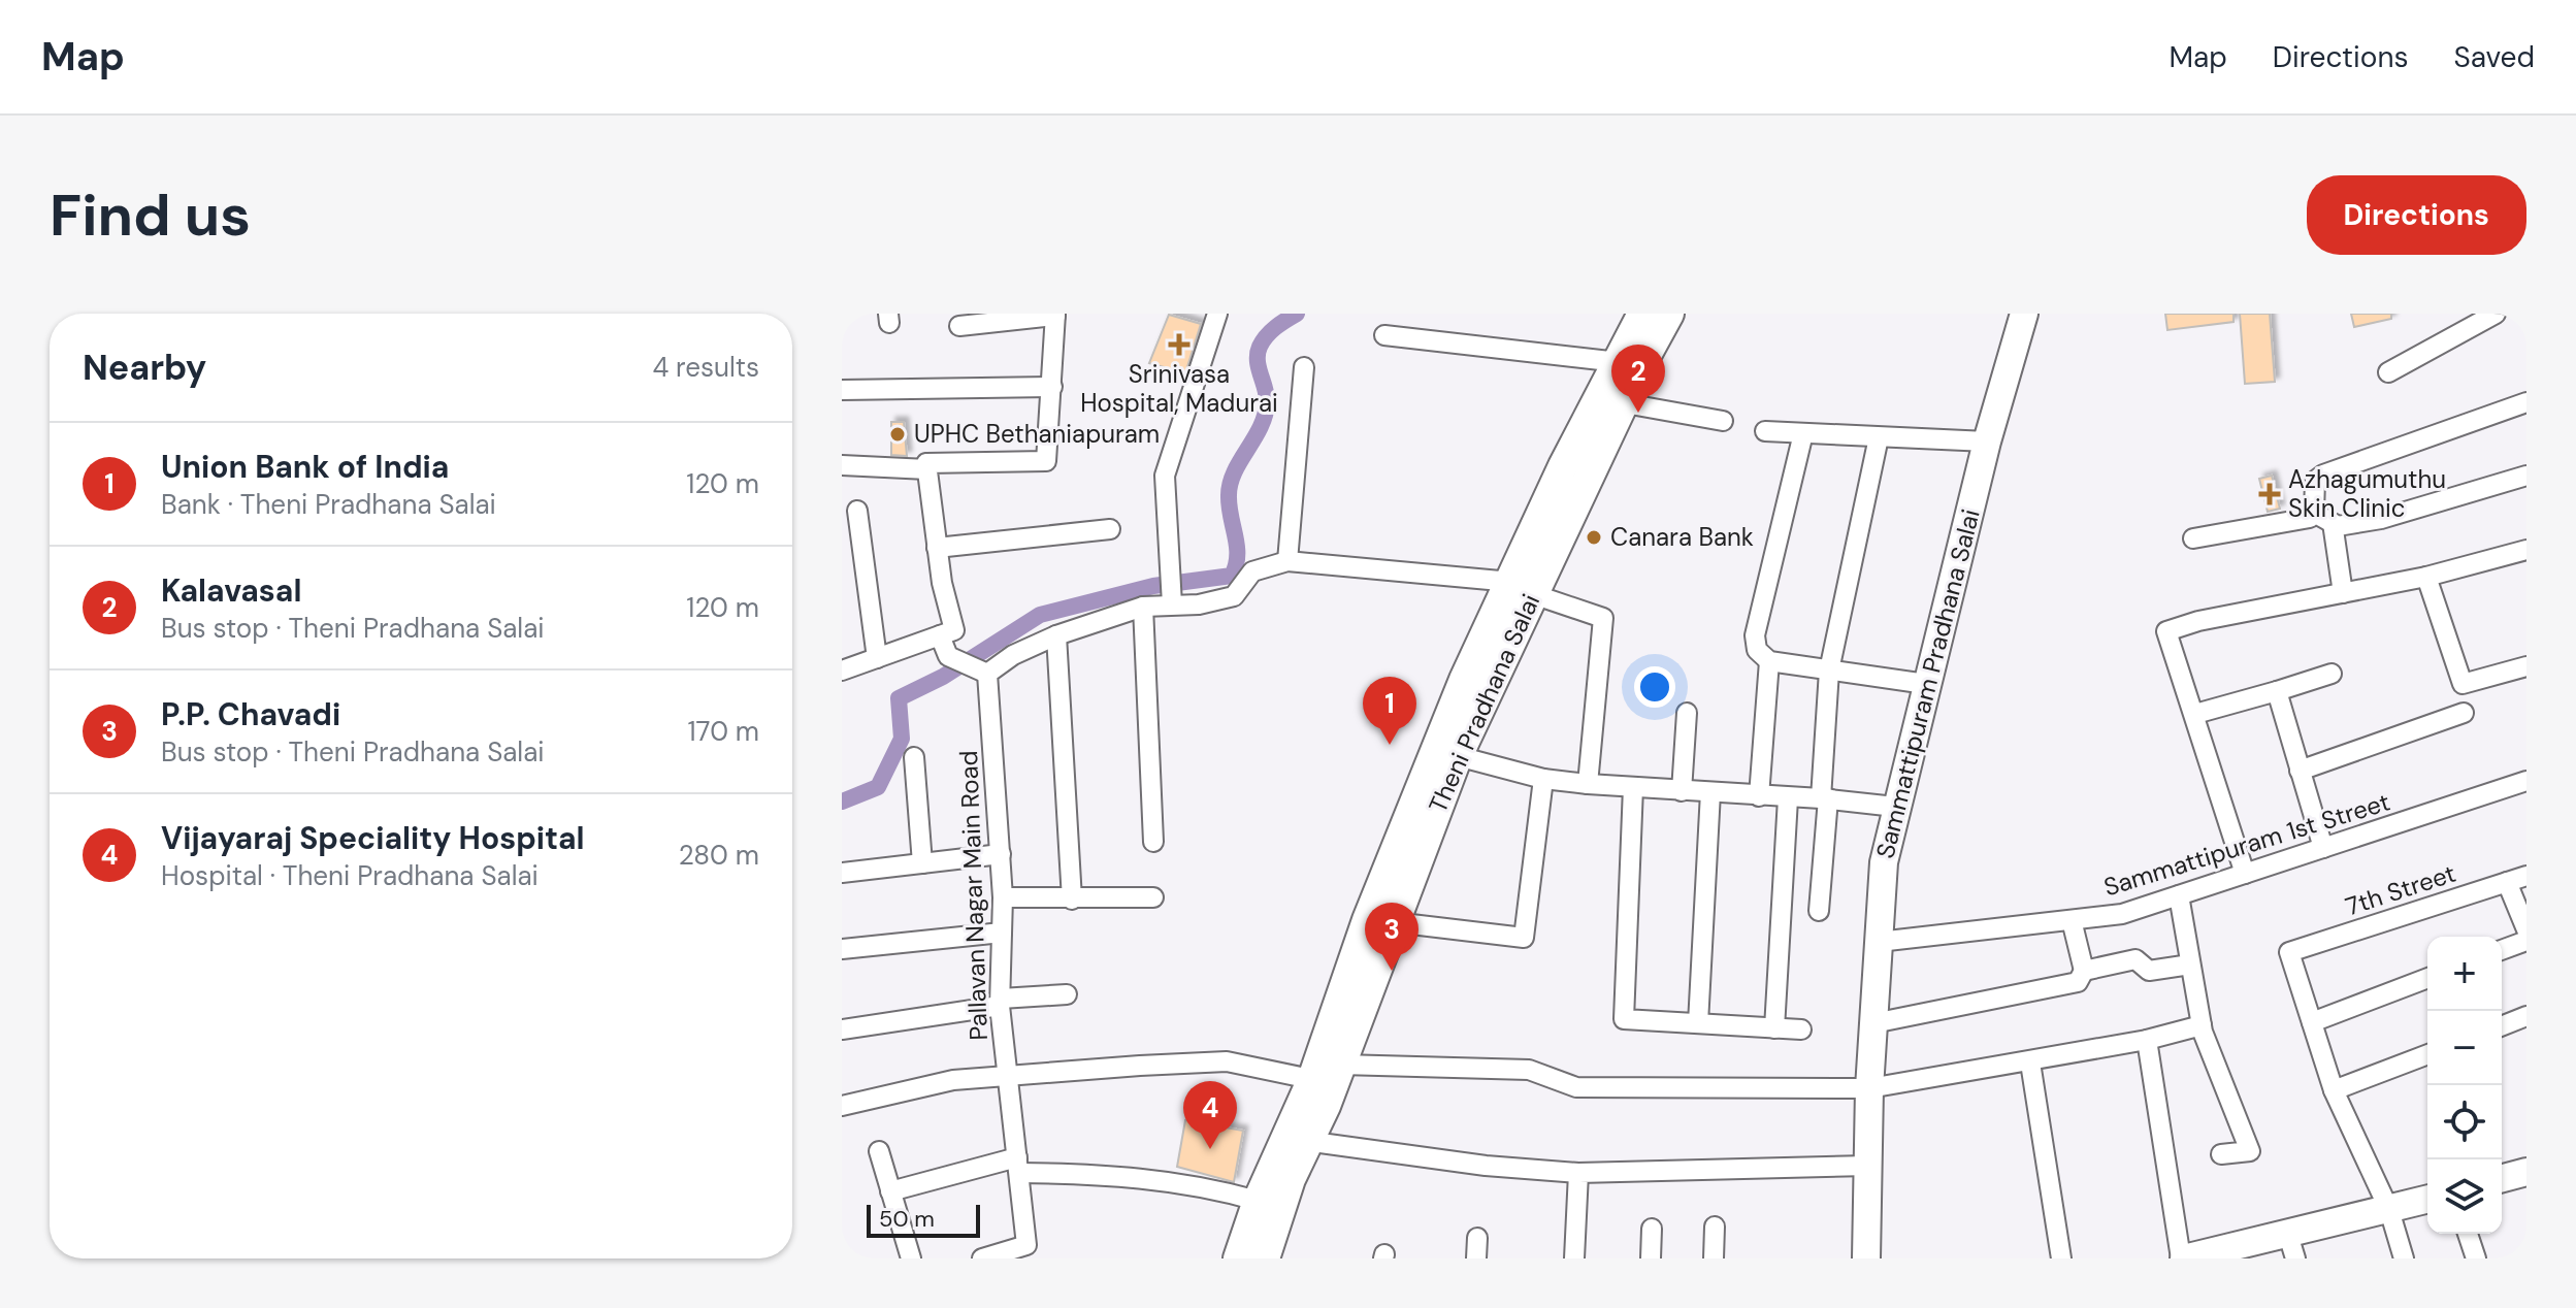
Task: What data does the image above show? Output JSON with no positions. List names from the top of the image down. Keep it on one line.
{"streets":{"main road":["Theni Pradhana Salai"],"street":["Sammattipuram Pradhana Salai","Sammattipuram 1st Street","7th Street","Pallavan Nagar Main Road"]},"crossings":[["Sammattipuram Pradhana Salai","Sammattipuram 1st Street"]],"places":{"health":["Srinivasa Hospital, Madurai","Azhagumuthu Skin Clinic"],"other":["UPHC Bethaniapuram","Canara Bank"]},"scale_bar":"50 m","page":{"header":"Map","nav":["Map","Directions","Saved"],"buttons":"Directions","title":"Find us","heading":["Nearby","4 results"],"pins":["2","1","3","4"],"list":[{"mark":"1","name":"Union Bank of India","note":"Bank · Theni Pradhana Salai","value":"120 m"},{"mark":"2","name":"Kalavasal","note":"Bus stop · Theni Pradhana Salai","value":"120 m"},{"mark":"3","name":"P.P. Chavadi","note":"Bus stop · Theni Pradhana Salai","value":"170 m"},{"mark":"4","name":"Vijayaraj Speciality Hospital","note":"Hospital · Theni Pradhana Salai","value":"280 m"}],"map_buttons":["+","−"],"scale":"50 m"}}
